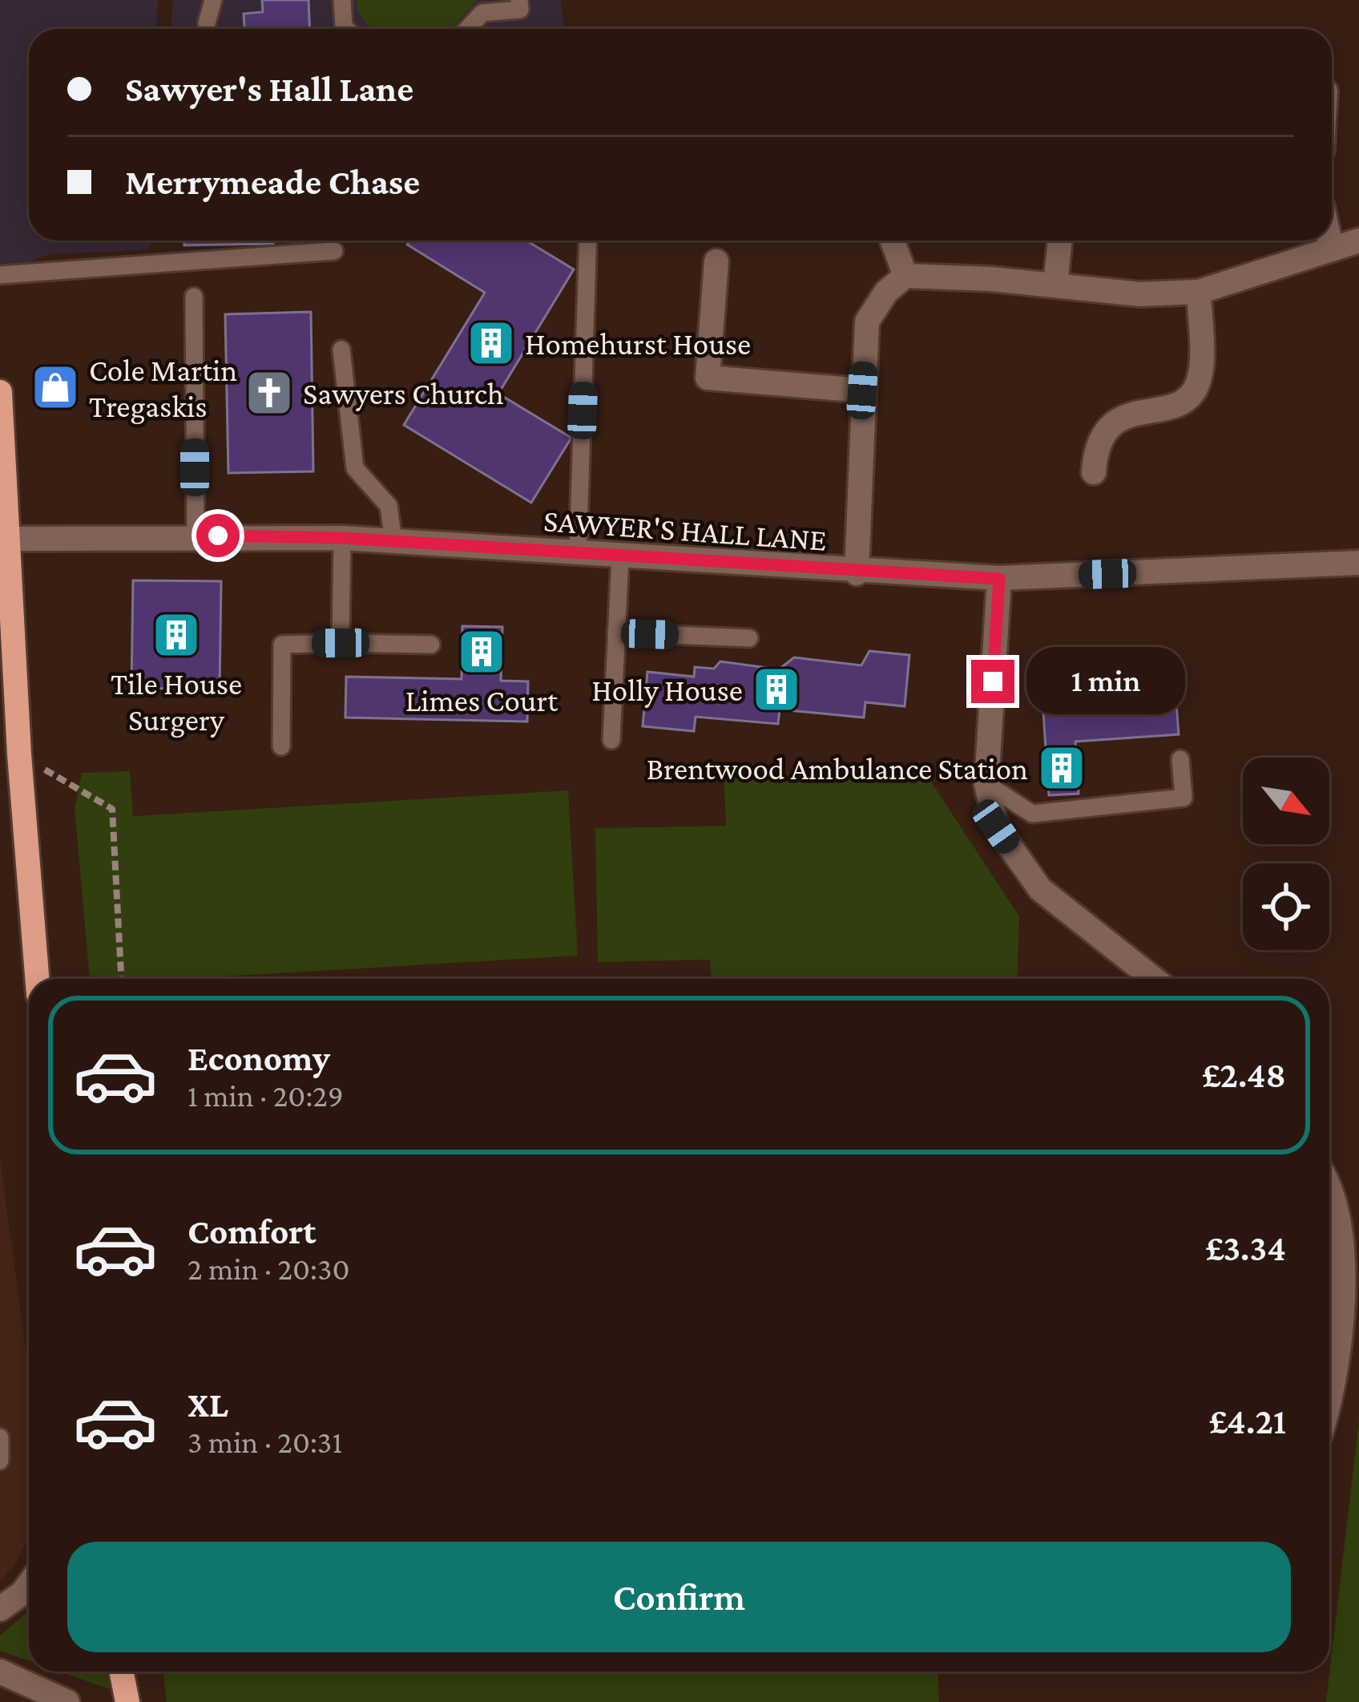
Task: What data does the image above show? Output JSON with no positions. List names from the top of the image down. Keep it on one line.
{"streets":{"street":["SAWYER'S HALL LANE"]},"places":{"building":["Homehurst House","Tile House Surgery","Limes Court","Holly House","Brentwood Ambulance Station"],"shop":["Cole Martin Tregaskis"],"church":["Sawyers Church"]},"north":"bottom right","page":{"banner":["Sawyer's Hall Lane","Merrymeade Chase"],"bubble":"1 min","list":[{"name":"Economy","note":"1 min · 20:29","value":"£2.48"},{"name":"Comfort","note":"2 min · 20:30","value":"£3.34"},{"name":"XL","note":"3 min · 20:31","value":"£4.21"}],"buttons":"Confirm"}}
